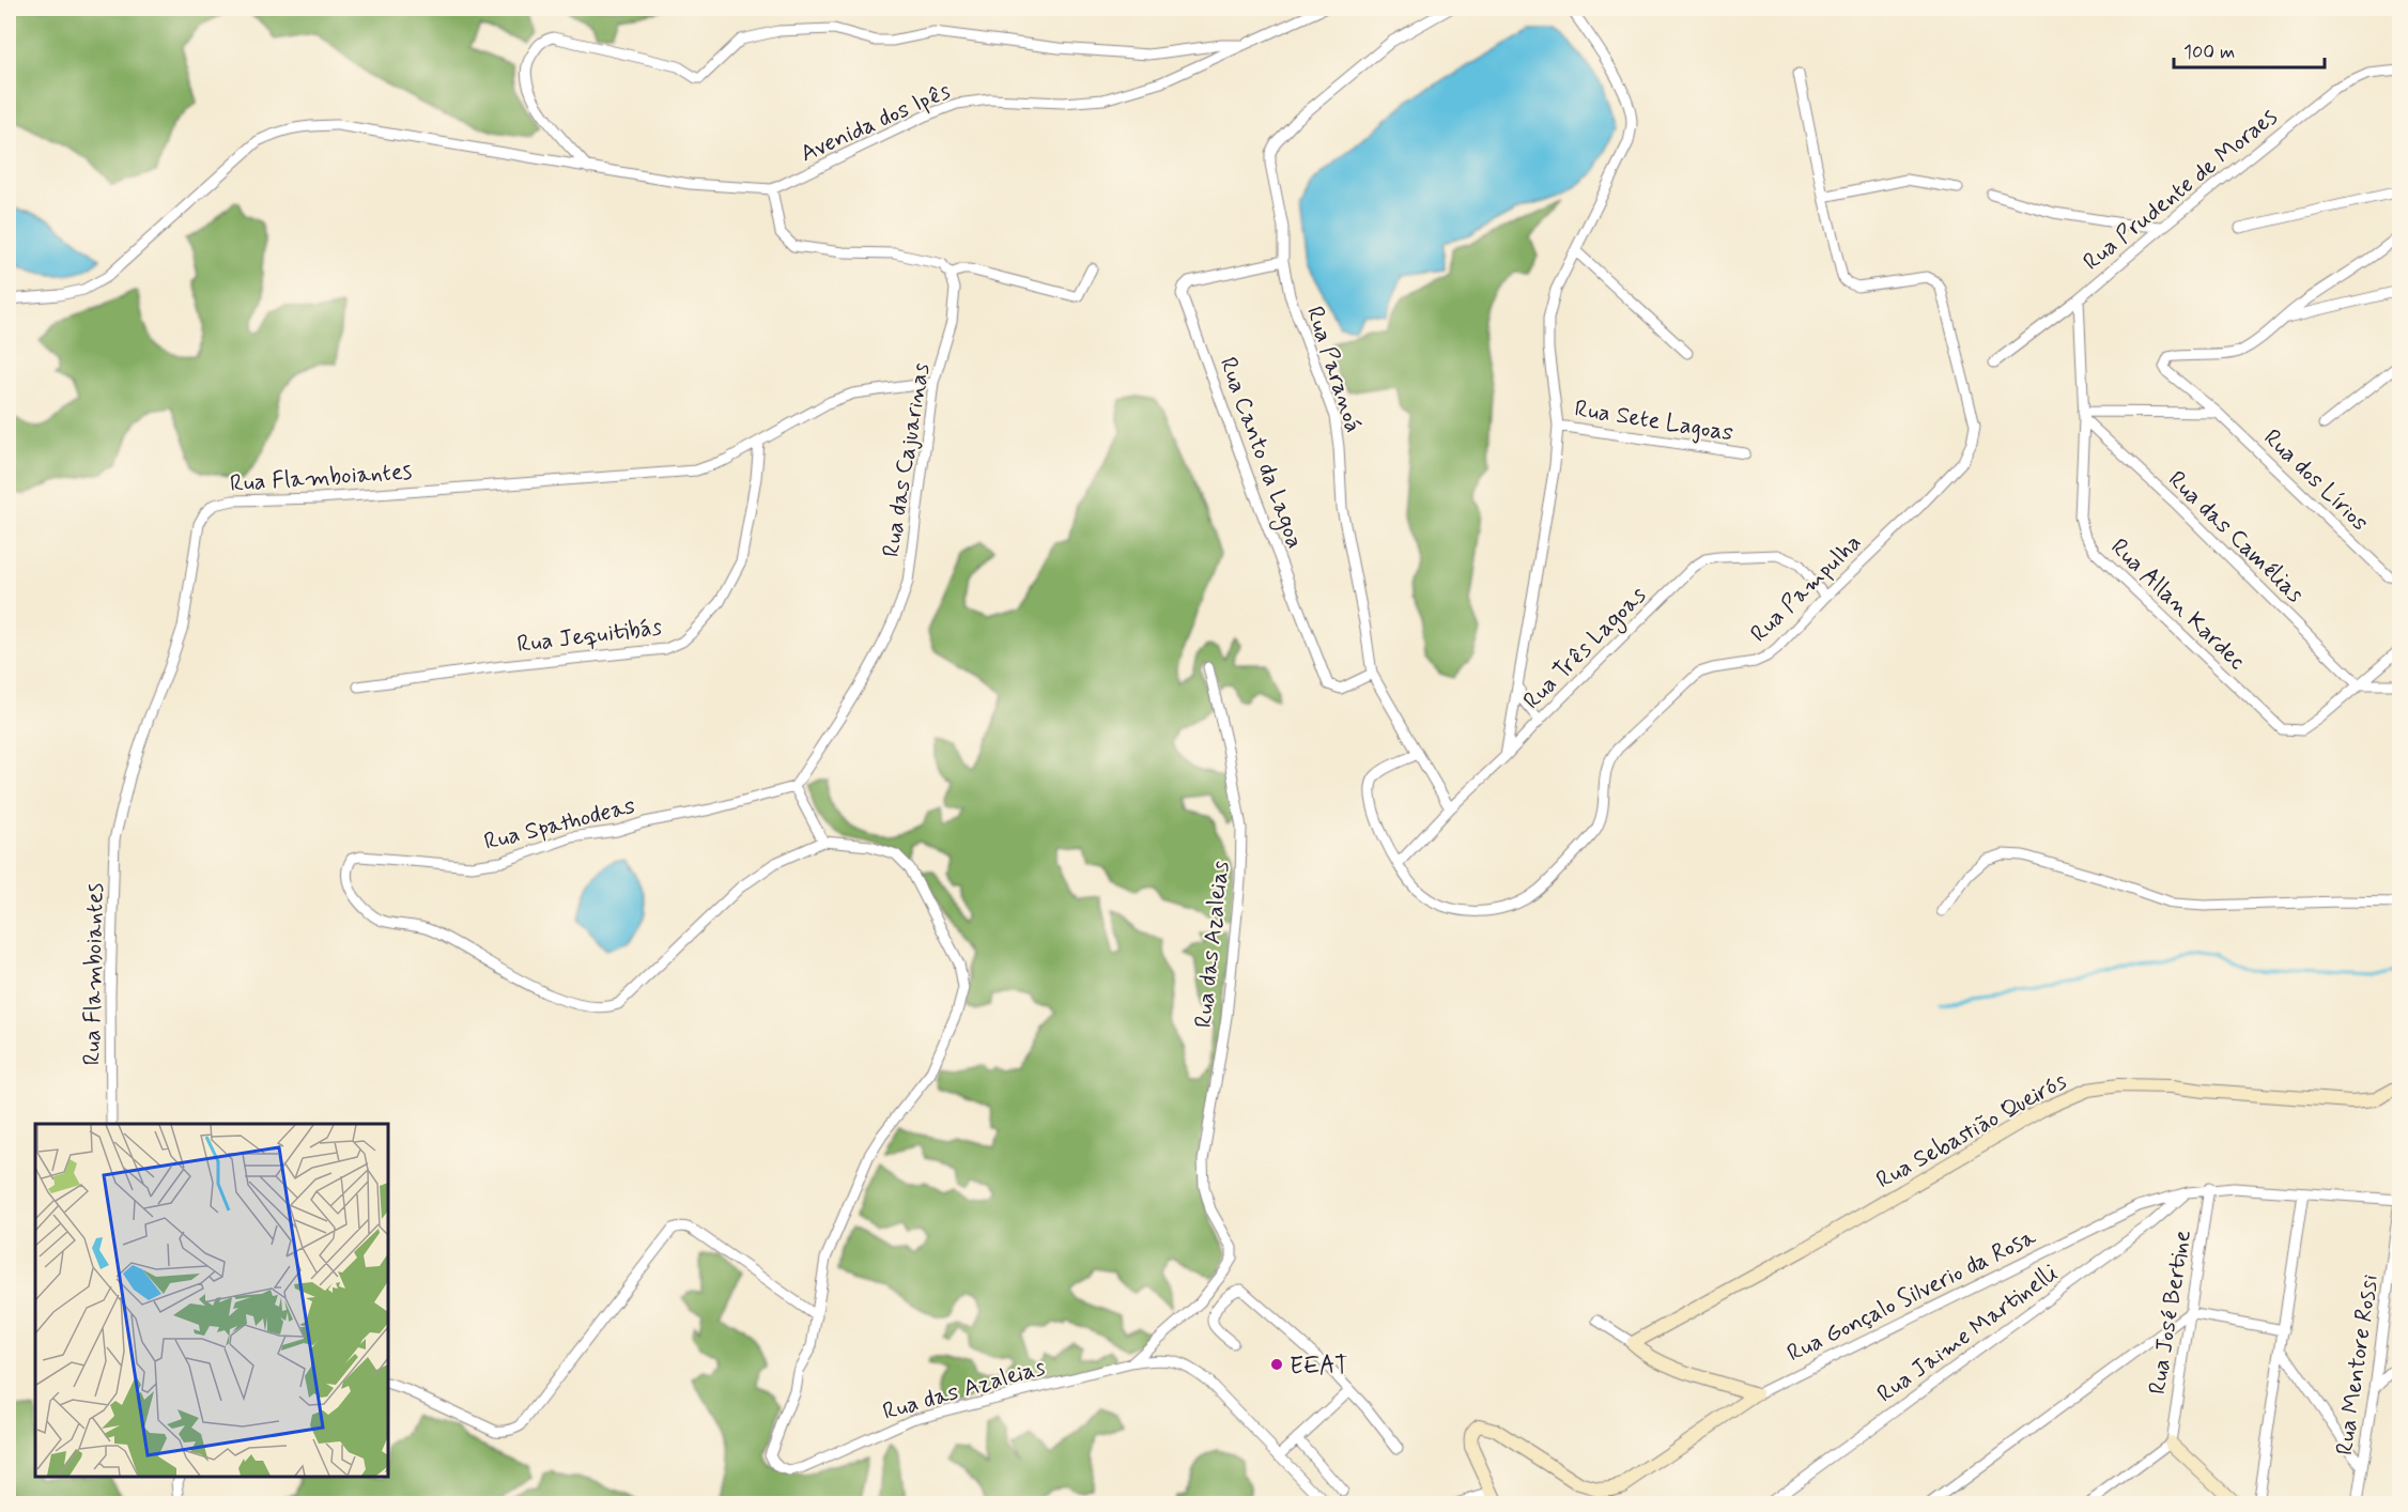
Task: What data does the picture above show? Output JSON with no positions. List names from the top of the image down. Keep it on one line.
{"streets":{"street":["Avenida dos Ipês","Rua Prudente de Moraes","Rua Paranoá","Rua Sete Lagoas","Rua Canto da Lagoa","Rua das Cajuarinas","Rua Flamboiantes","Rua dos Lírios","Rua das Camélias","Rua Pampulha","Rua Allan Kardec","Rua Jequitibás","Rua Três Lagoas","Rua Spathodeas","Rua das Azaleias","Rua Sebastião Queirós","Rua Gonçalo Silverio da Rosa","Rua José Bertine","Rua Jaime Martinelli","Rua Mentore Rossi"]},"crossings":[["Rua Prudente de Moraes","Rua Allan Kardec"],["Rua Paranoá","Rua Canto da Lagoa"],["Rua Paranoá","Rua Pampulha"],["Rua Paranoá","Rua Três Lagoas"],["Rua das Cajuarinas","Rua Flamboiantes"],["Rua das Cajuarinas","Rua Spathodeas"],["Rua Flamboiantes","Rua Jequitibás"],["Rua das Camélias","Rua Allan Kardec"],["Rua Pampulha","Rua Três Lagoas"],["Rua Spathodeas","Rua das Azaleias"],["Rua Gonçalo Silverio da Rosa","Rua José Bertine"],["Rua Gonçalo Silverio da Rosa","Rua Jaime Martinelli"],["Rua Gonçalo Silverio da Rosa","Rua Mentore Rossi"]],"places":["EEAT"],"scale_bar":"100 m"}
